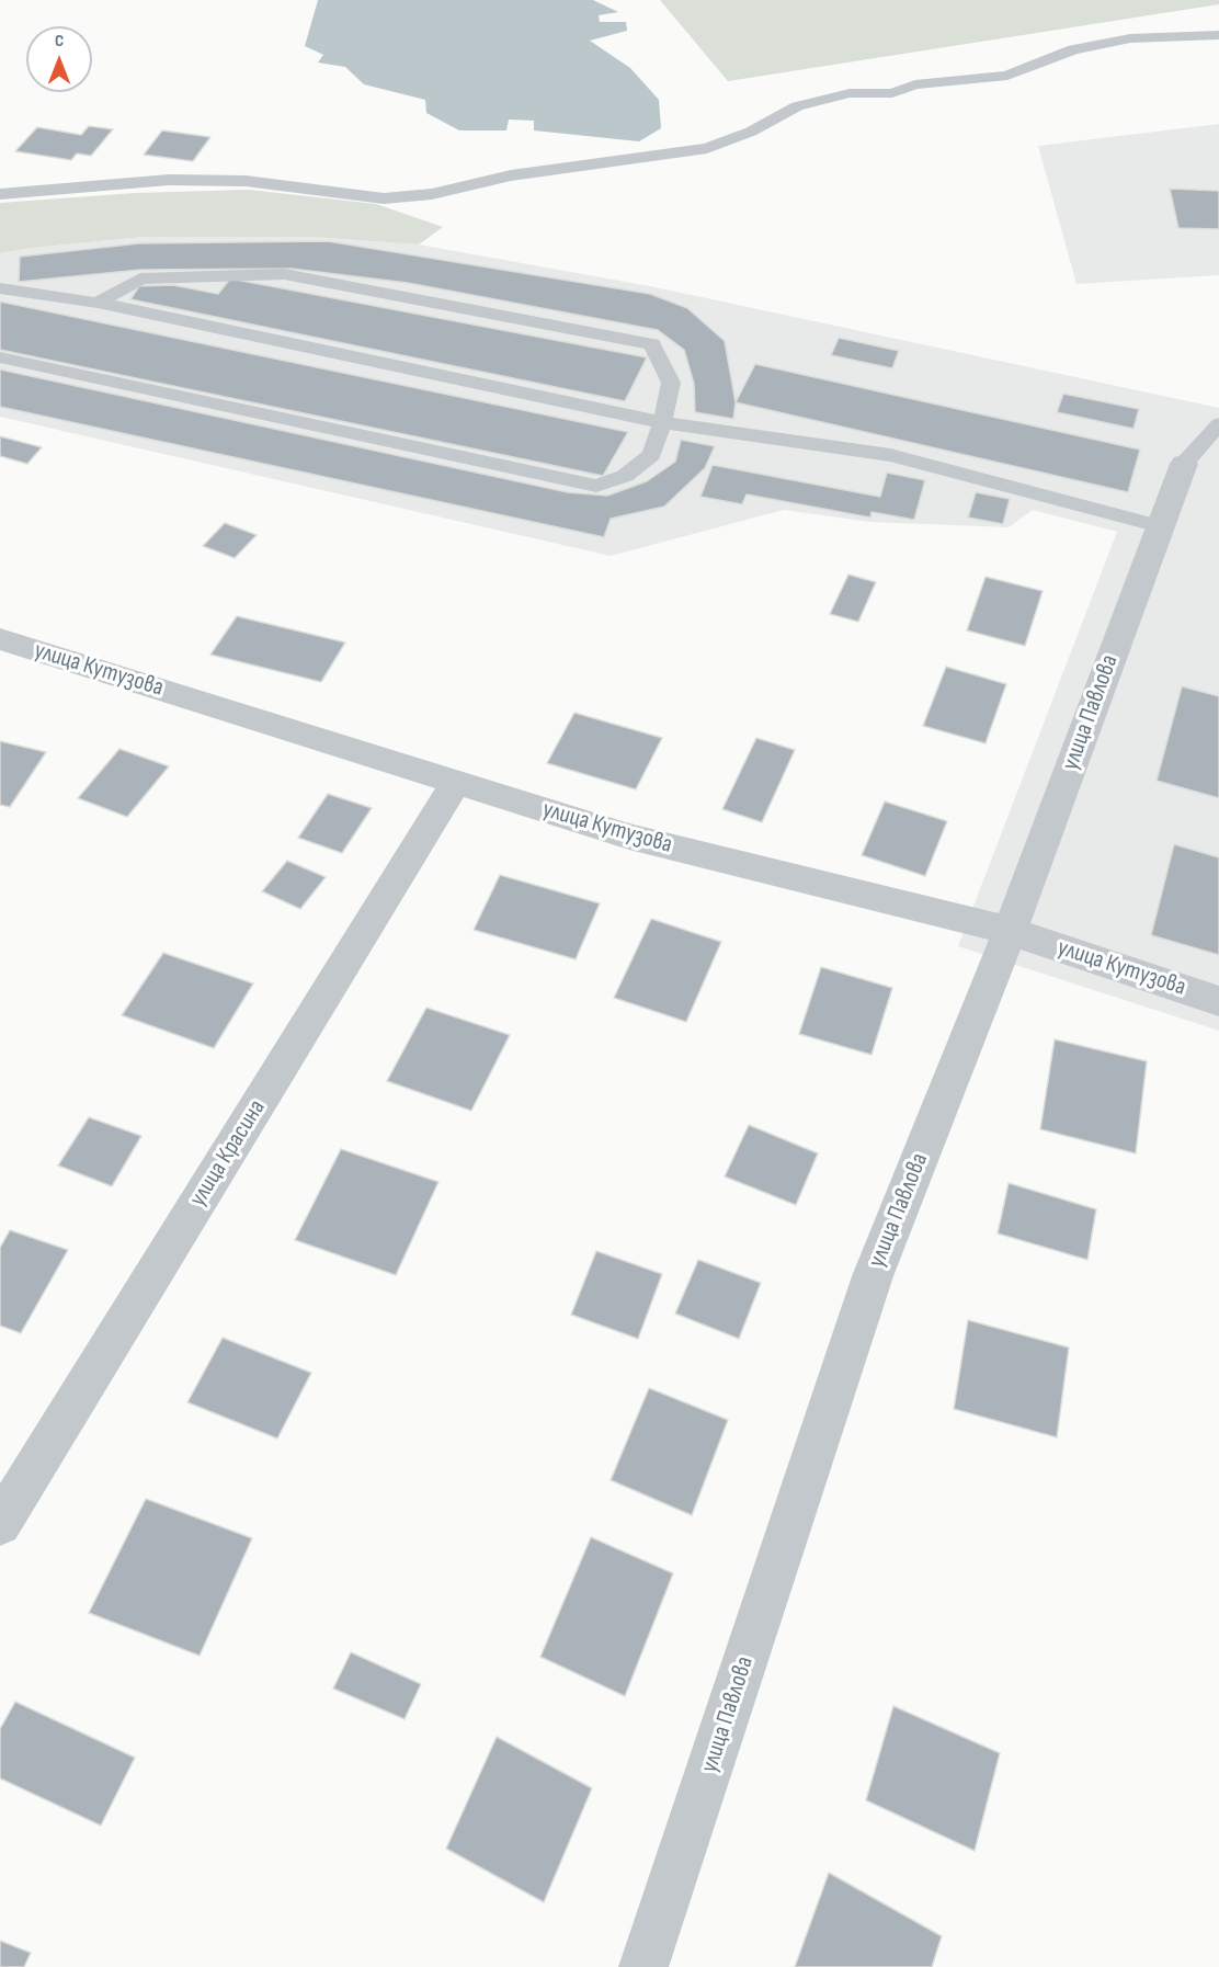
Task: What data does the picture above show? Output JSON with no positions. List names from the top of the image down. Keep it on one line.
{"streets":{"street":["улица Кутузова","улица Павлова","улица Красина"]},"crossings":[["улица Кутузова","улица Павлова"],["улица Кутузова","улица Красина"]],"north":"top"}
